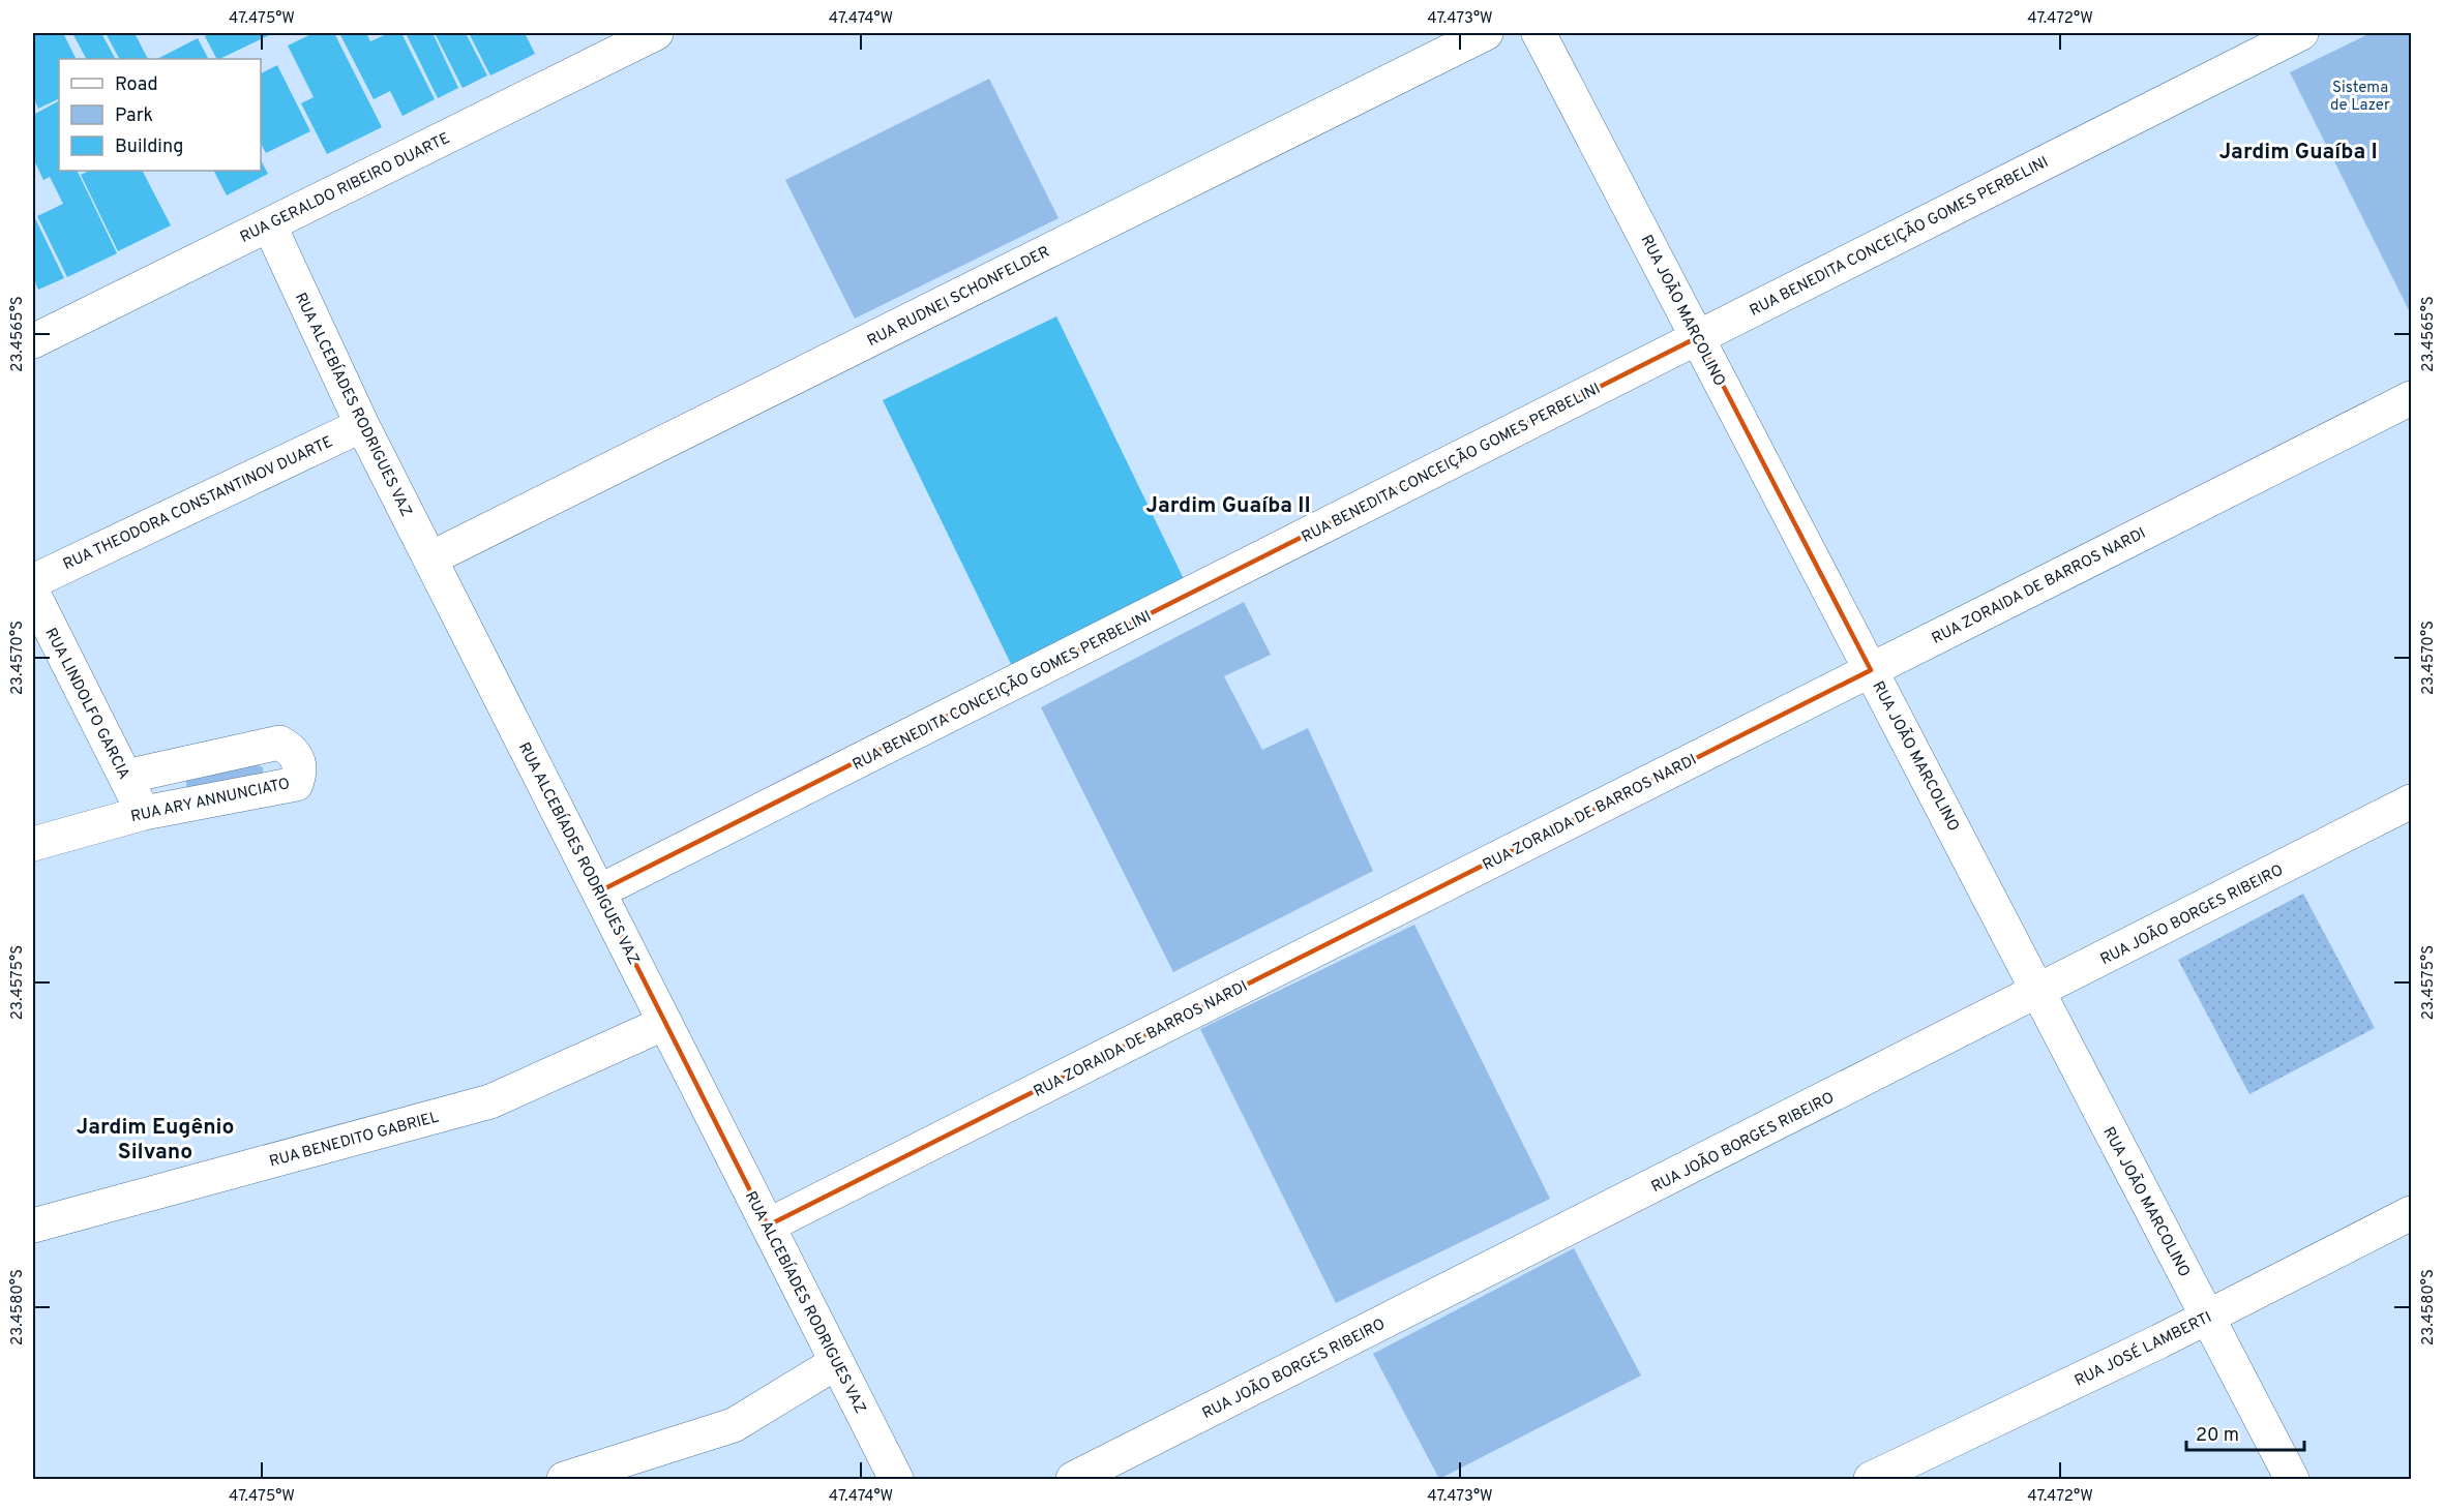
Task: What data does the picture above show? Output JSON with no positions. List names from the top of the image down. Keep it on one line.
{"streets":{"street":["RUA GERALDO RIBEIRO DUARTE","RUA BENEDITA CONCEIÇÃO GOMES PERBELINI","RUA RUDNEI SCHONFELDER","RUA JOÃO MARCOLINO","RUA ALCEBÍADES RODRIGUES VAZ","RUA THEODORA CONSTANTINOV DUARTE","RUA ZORAIDA DE BARROS NARDI","RUA LINDOLFO GARCIA","RUA ARY ANNUNCIATO","RUA JOÃO BORGES RIBEIRO","RUA BENEDITO GABRIEL","RUA JOSÉ LAMBERTI"]},"crossings":[["RUA GERALDO RIBEIRO DUARTE","RUA ALCEBÍADES RODRIGUES VAZ"],["RUA BENEDITA CONCEIÇÃO GOMES PERBELINI","RUA JOÃO MARCOLINO"],["RUA BENEDITA CONCEIÇÃO GOMES PERBELINI","RUA ALCEBÍADES RODRIGUES VAZ"],["RUA RUDNEI SCHONFELDER","RUA ALCEBÍADES RODRIGUES VAZ"],["RUA JOÃO MARCOLINO","RUA ZORAIDA DE BARROS NARDI"],["RUA JOÃO MARCOLINO","RUA JOÃO BORGES RIBEIRO"],["RUA JOÃO MARCOLINO","RUA JOSÉ LAMBERTI"],["RUA ALCEBÍADES RODRIGUES VAZ","RUA THEODORA CONSTANTINOV DUARTE"],["RUA ALCEBÍADES RODRIGUES VAZ","RUA ZORAIDA DE BARROS NARDI"],["RUA ALCEBÍADES RODRIGUES VAZ","RUA BENEDITO GABRIEL"],["RUA LINDOLFO GARCIA","RUA ARY ANNUNCIATO"]],"districts":["Jardim Guaíba I","Jardim Guaíba II","Jardim Eugênio Silvano"],"parks":["Sistema de Lazer"],"legend":["Road","Park","Building"],"scale_bar":"20 m","coordinates":["47.475°W","47.474°W","47.473°W","47.472°W","23.4565°S","23.4570°S","23.4575°S","23.4580°S"]}
